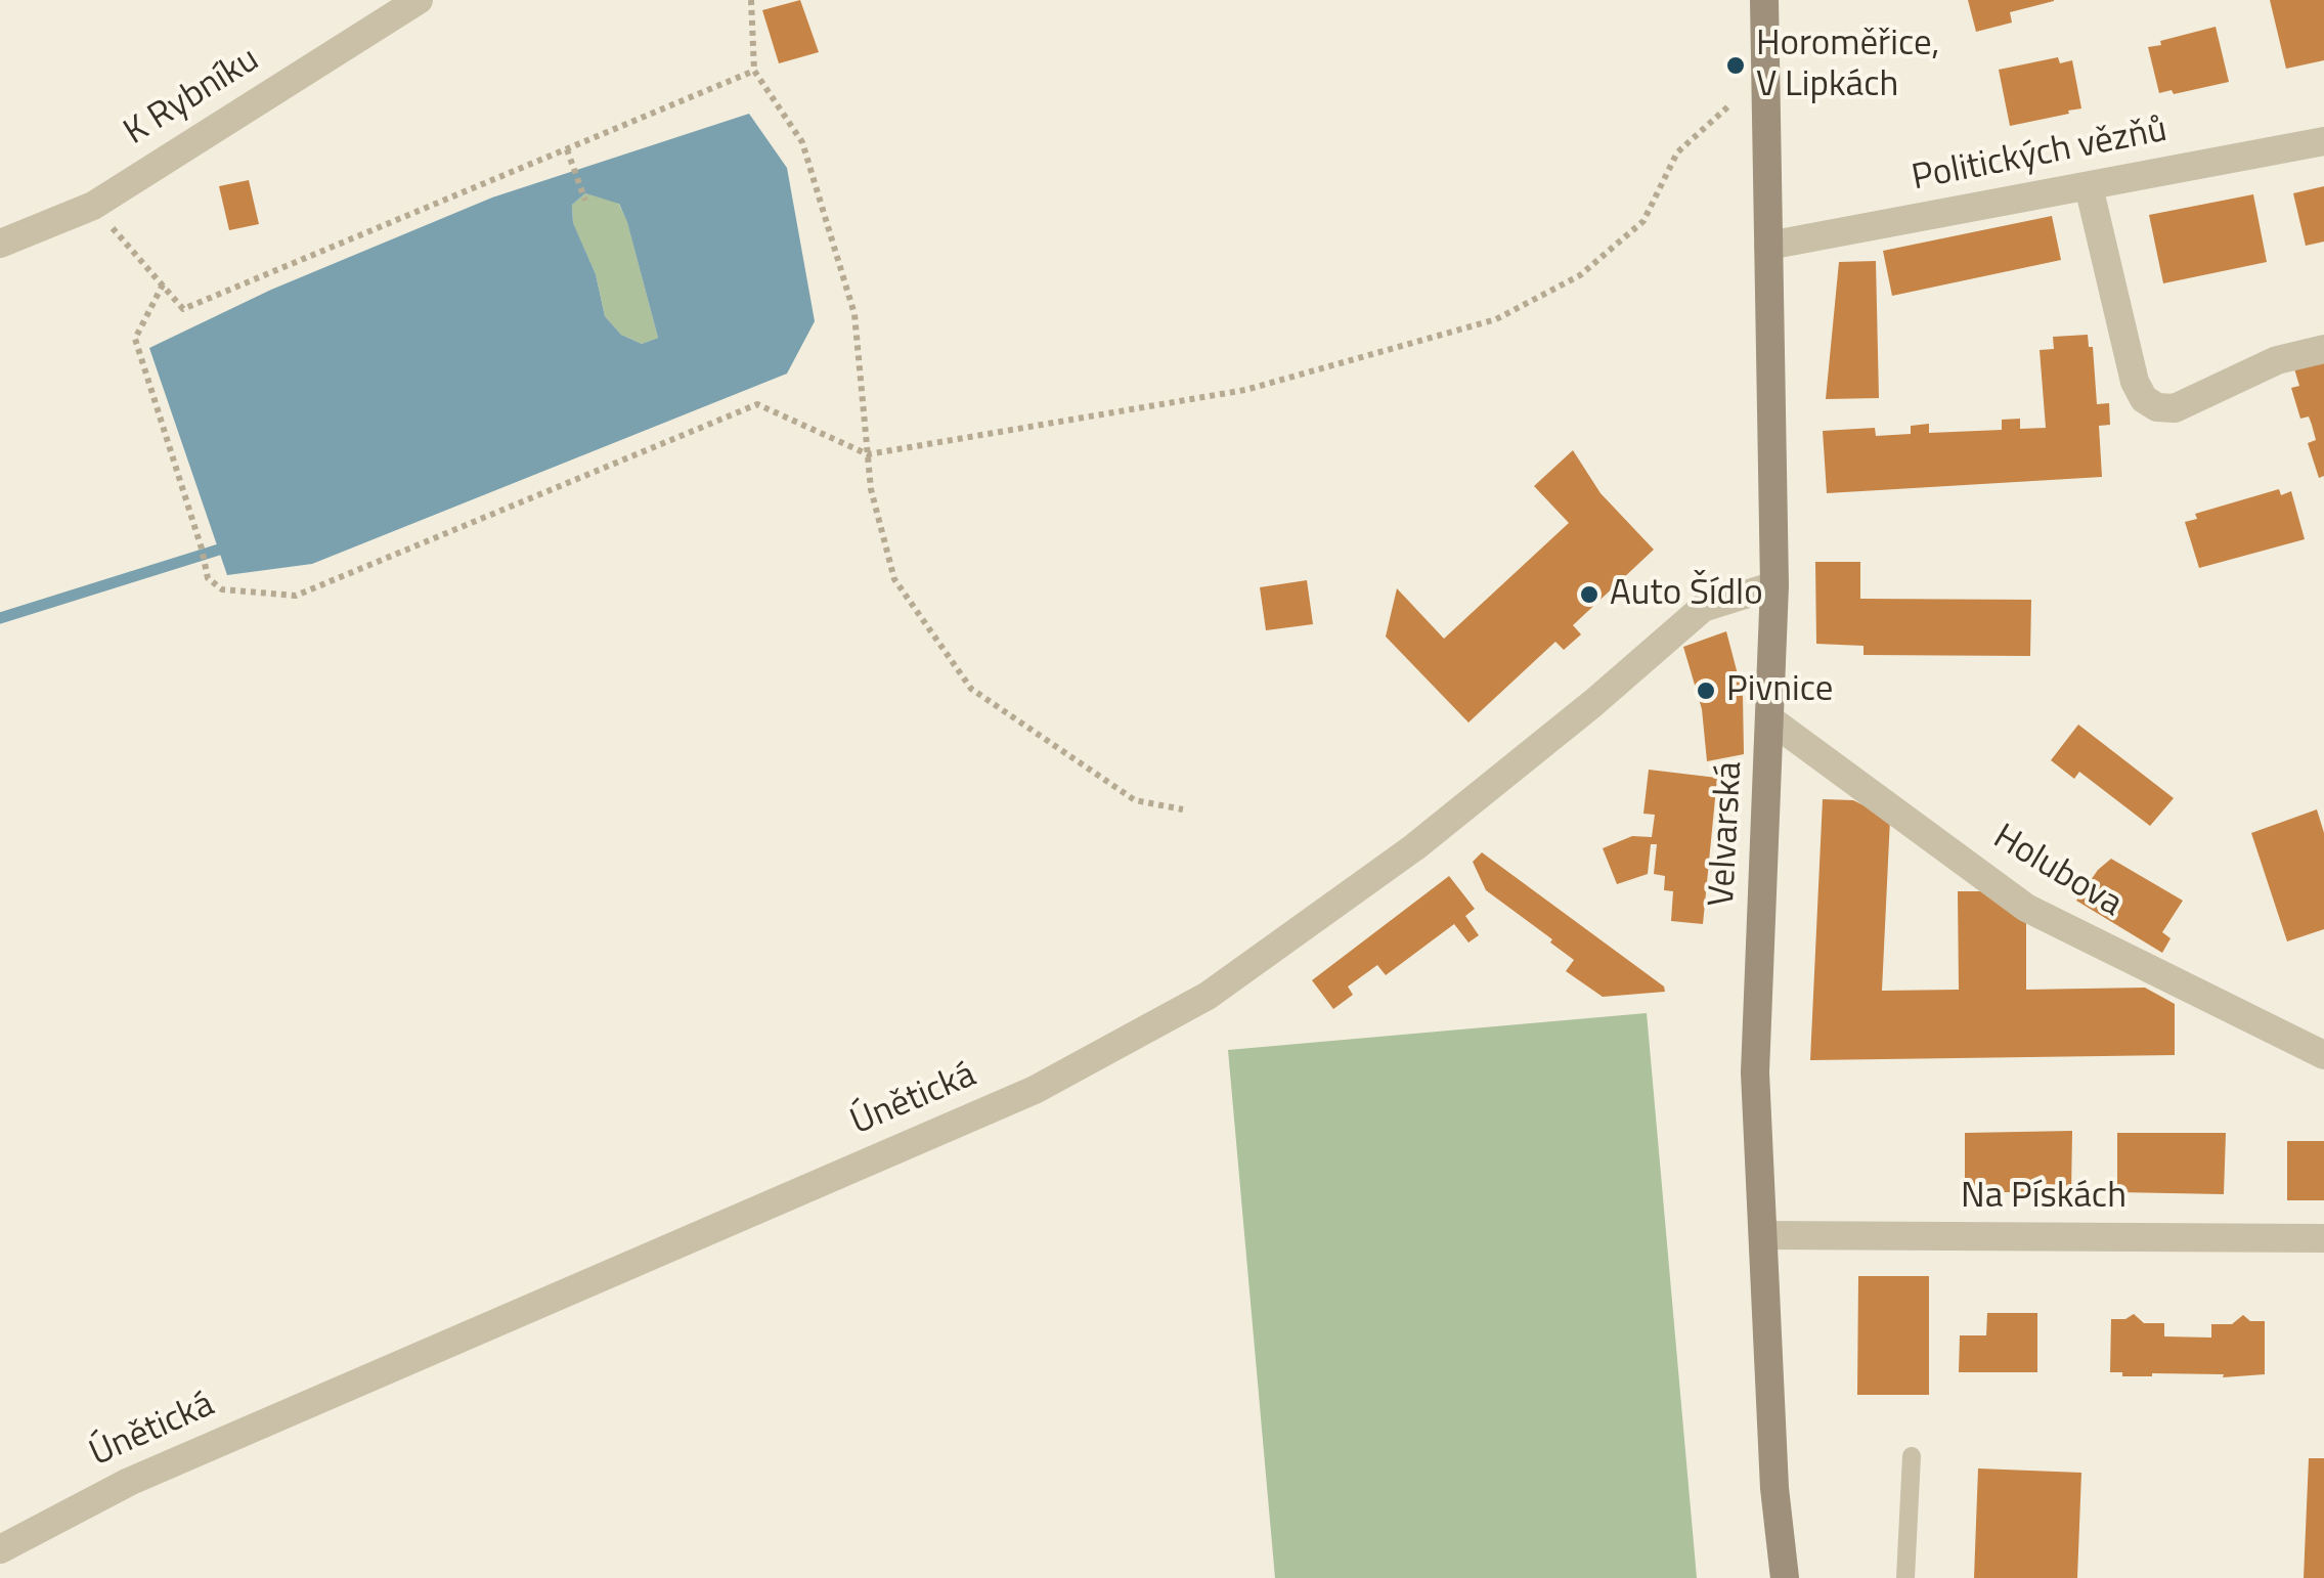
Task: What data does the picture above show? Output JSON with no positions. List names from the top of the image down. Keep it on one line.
{"streets":{"main road":["Velvarská"],"street":["K Rybníku","Politických vězňů","Holubova","Únětická","Na Pískách"]},"crossings":[["Politických vězňů","Velvarská"],["Velvarská","Holubova"],["Velvarská","Únětická"],["Velvarská","Na Pískách"]],"places":["Horoměřice, V Lipkách","Auto Šídlo","Pivnice"]}
